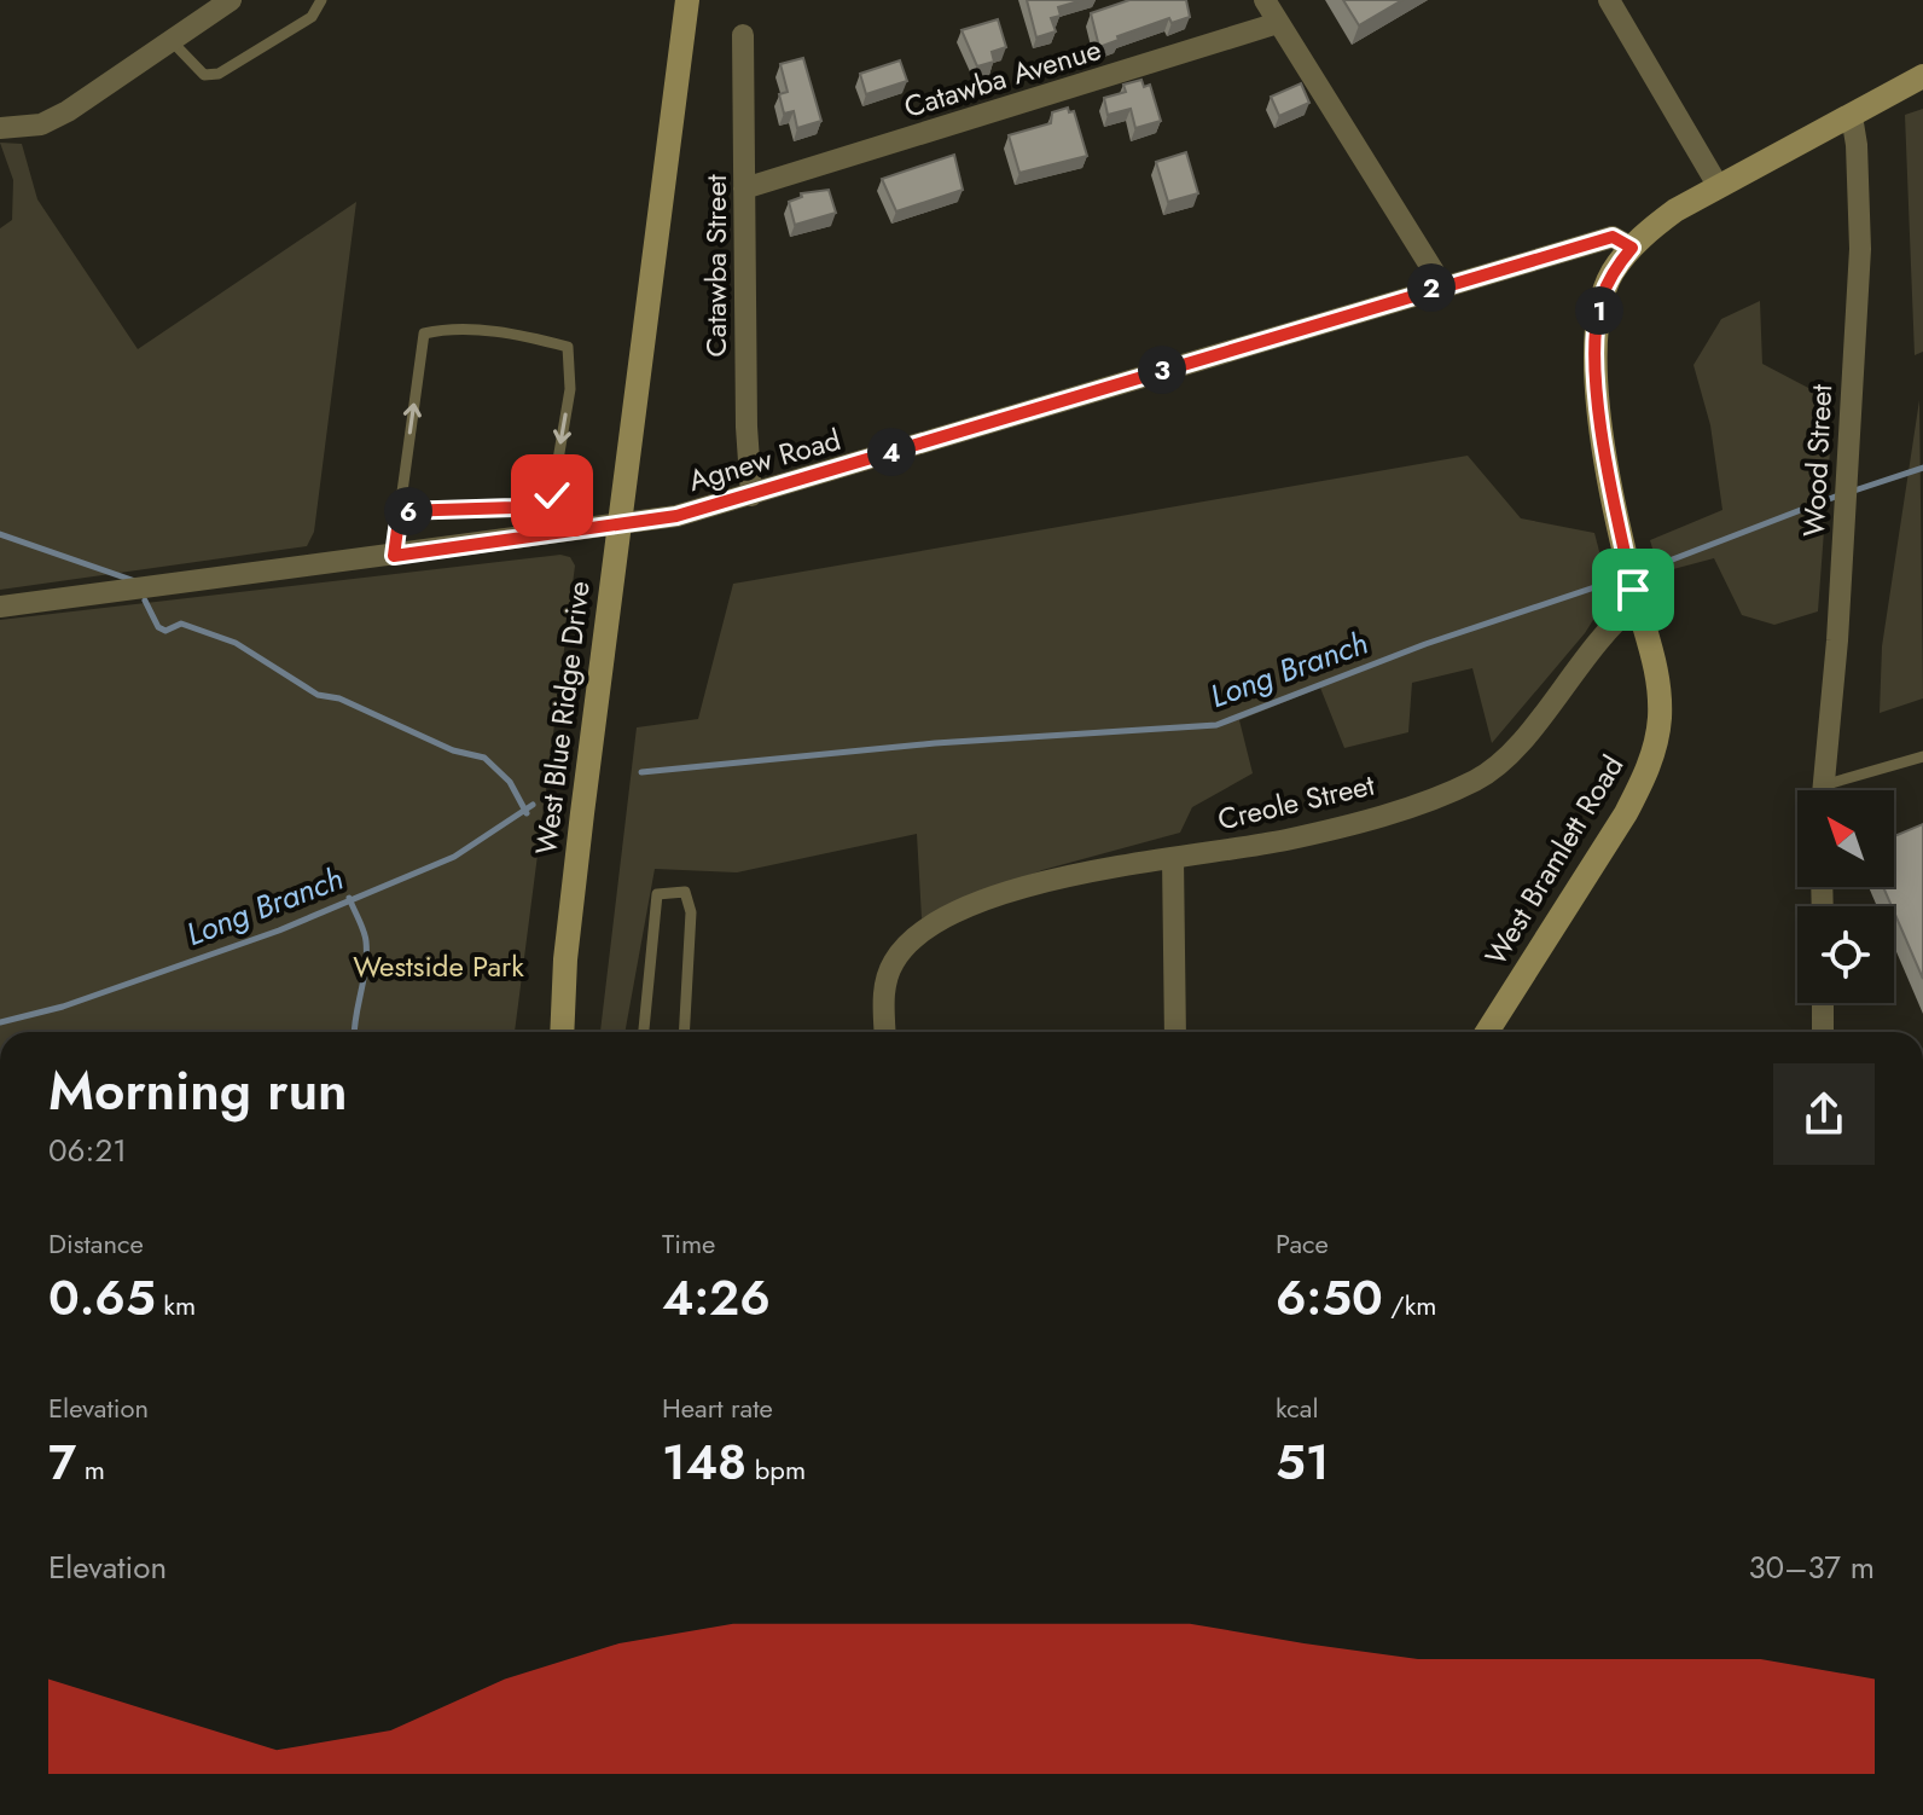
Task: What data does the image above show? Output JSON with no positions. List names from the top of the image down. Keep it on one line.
{"streets":{"street":["Catawba Avenue","Catawba Street","Agnew Road","Wood Street","West Blue Ridge Drive","Creole Street","West Bramlett Road"]},"crossings":[["Catawba Avenue","Catawba Street"],["Catawba Street","Agnew Road"],["Agnew Road","West Blue Ridge Drive"],["Agnew Road","West Bramlett Road"],["Wood Street","West Bramlett Road"],["Creole Street","West Bramlett Road"]],"water":["Long Branch"],"parks":["Westside Park"],"north":"top left","page":{"pins":["2","1","3","4","6"],"heading":["Morning run","06:21"],"stats":[["Distance","0.65 km"],["Time","4:26"],["Pace","6:50 /km"],["Elevation","7 m"],["Heart rate","148 bpm"],["kcal","51"]],"chart":["Elevation","30–37 m"]}}
